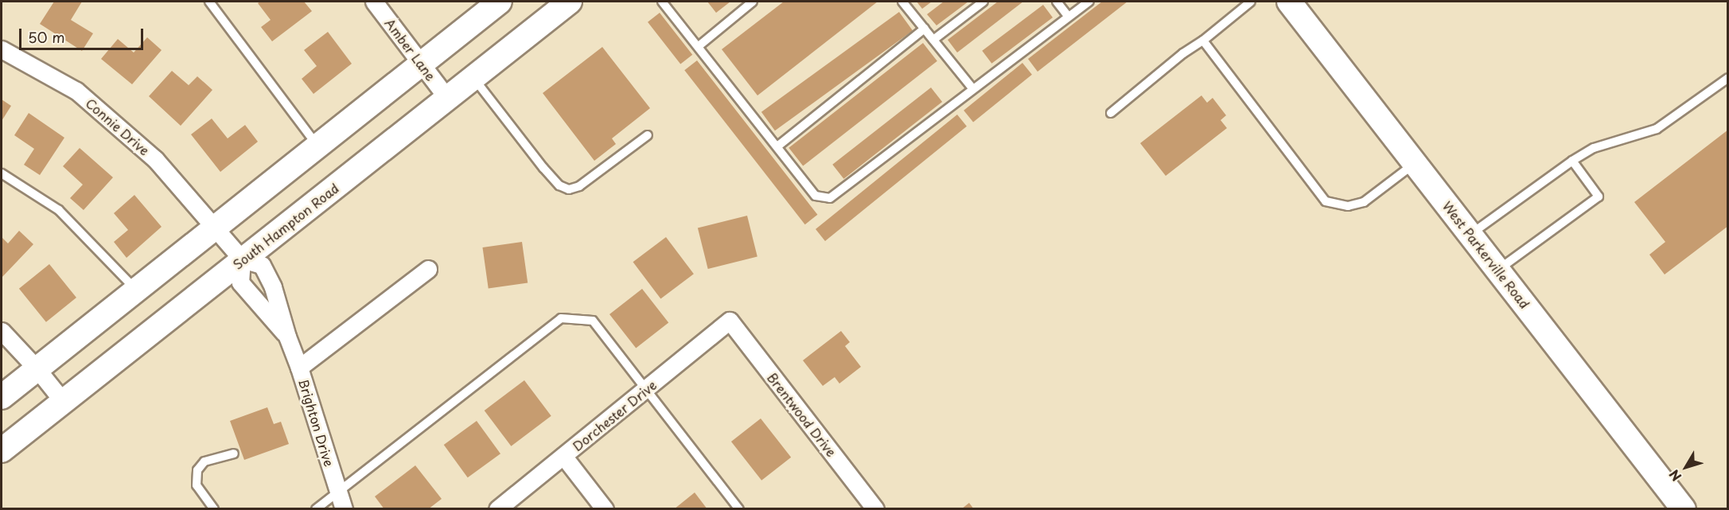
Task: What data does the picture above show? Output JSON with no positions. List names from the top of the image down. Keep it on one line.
{"streets":{"main road":["South Hampton Road","West Parkerville Road"],"street":["Amber Lane","Connie Drive","Brentwood Drive","Dorchester Drive","Brighton Drive"]},"crossings":[["Amber Lane","South Hampton Road"],["Connie Drive","South Hampton Road"],["Connie Drive","Brighton Drive"],["South Hampton Road","Brighton Drive"],["Brentwood Drive","Dorchester Drive"]],"scale_bar":"50 m","north":"bottom left"}
